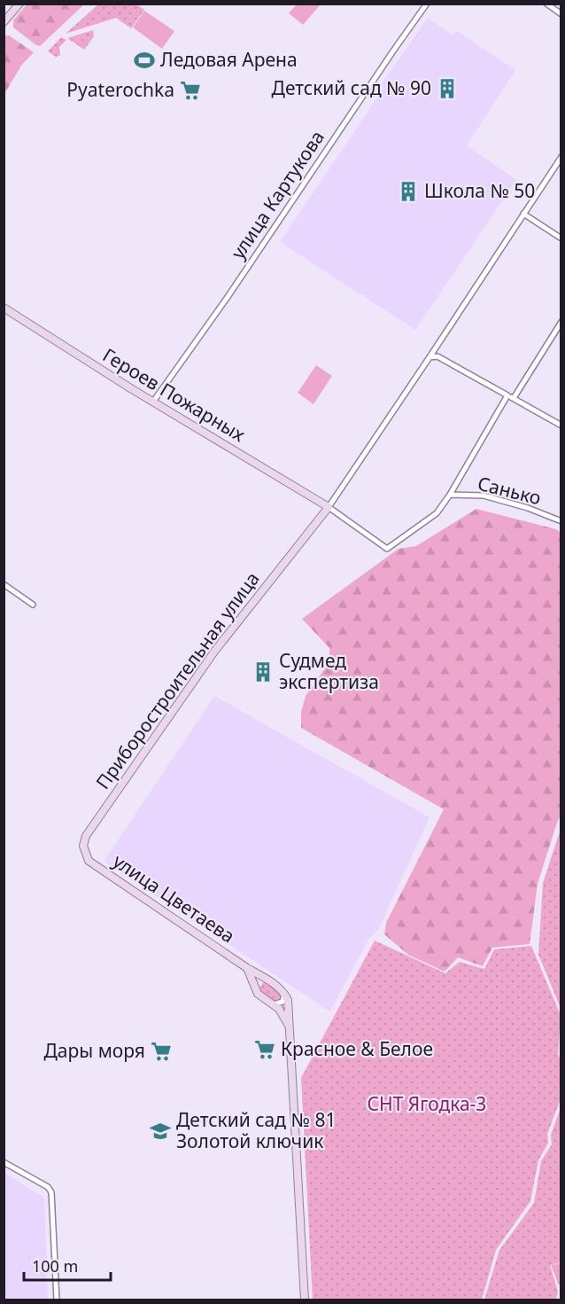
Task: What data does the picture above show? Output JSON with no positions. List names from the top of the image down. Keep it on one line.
{"streets":{"main road":["Героев Пожарных","Приборостроительная улица","улица Цветаева"],"street":["улица Картукова","Санько"]},"crossings":[["улица Картукова","Героев Пожарных"],["Героев Пожарных","Приборостроительная улица"],["Приборостроительная улица","улица Цветаева"]],"parks":["СНТ Ягодка-3"],"places":{"sports":["Ледовая Арена"],"building":["Детский сад № 90","Школа № 50","Судмед экспертиза"],"supermarket":["Pyaterochka","Красное & Белое","Дары моря"],"school or university":["Детский сад № 81 Золотой ключик"]},"scale_bar":"100 m"}
